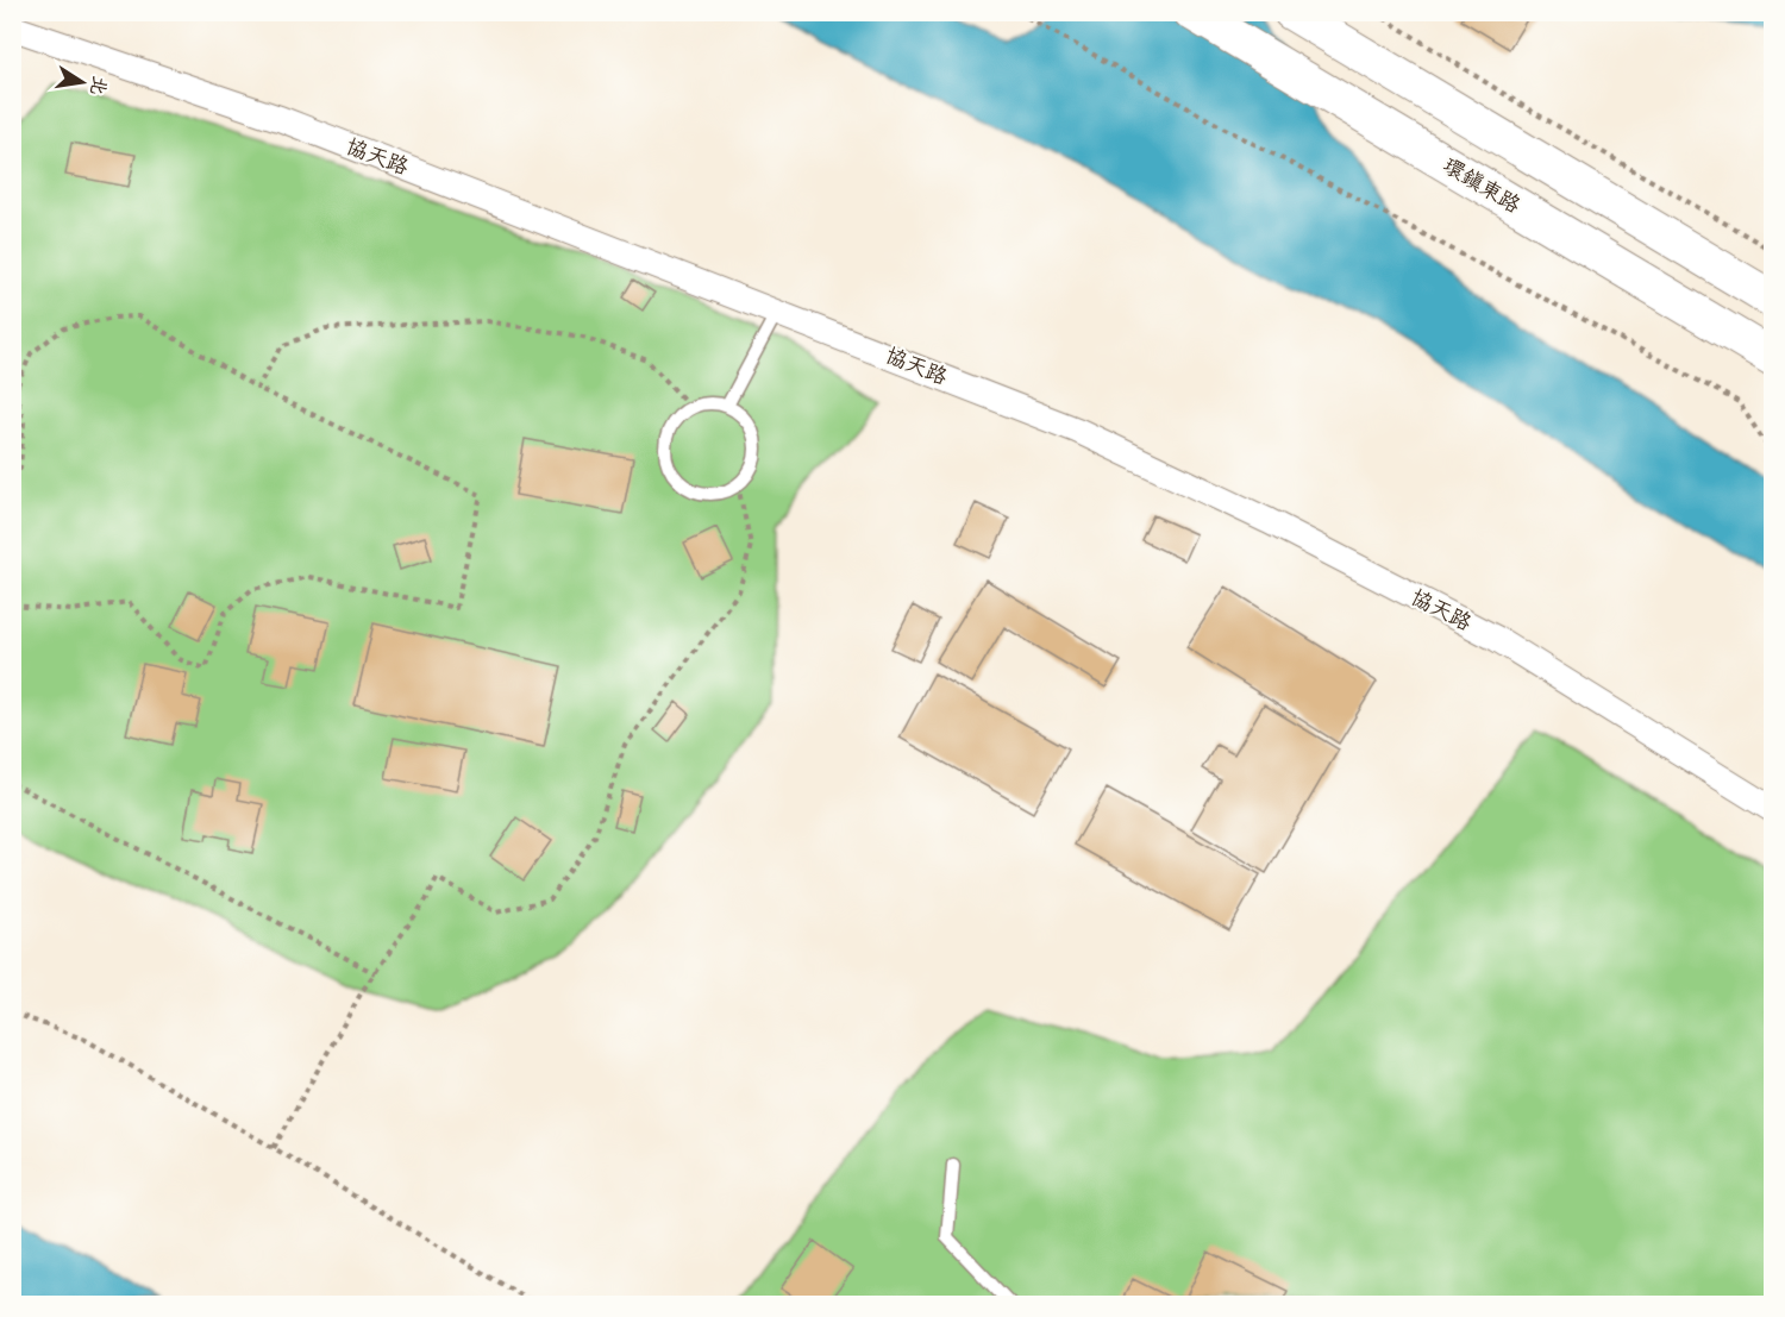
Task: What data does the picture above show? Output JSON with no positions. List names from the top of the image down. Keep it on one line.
{"streets":{"street":["協天路","環鎮東路"]},"north":"right"}
